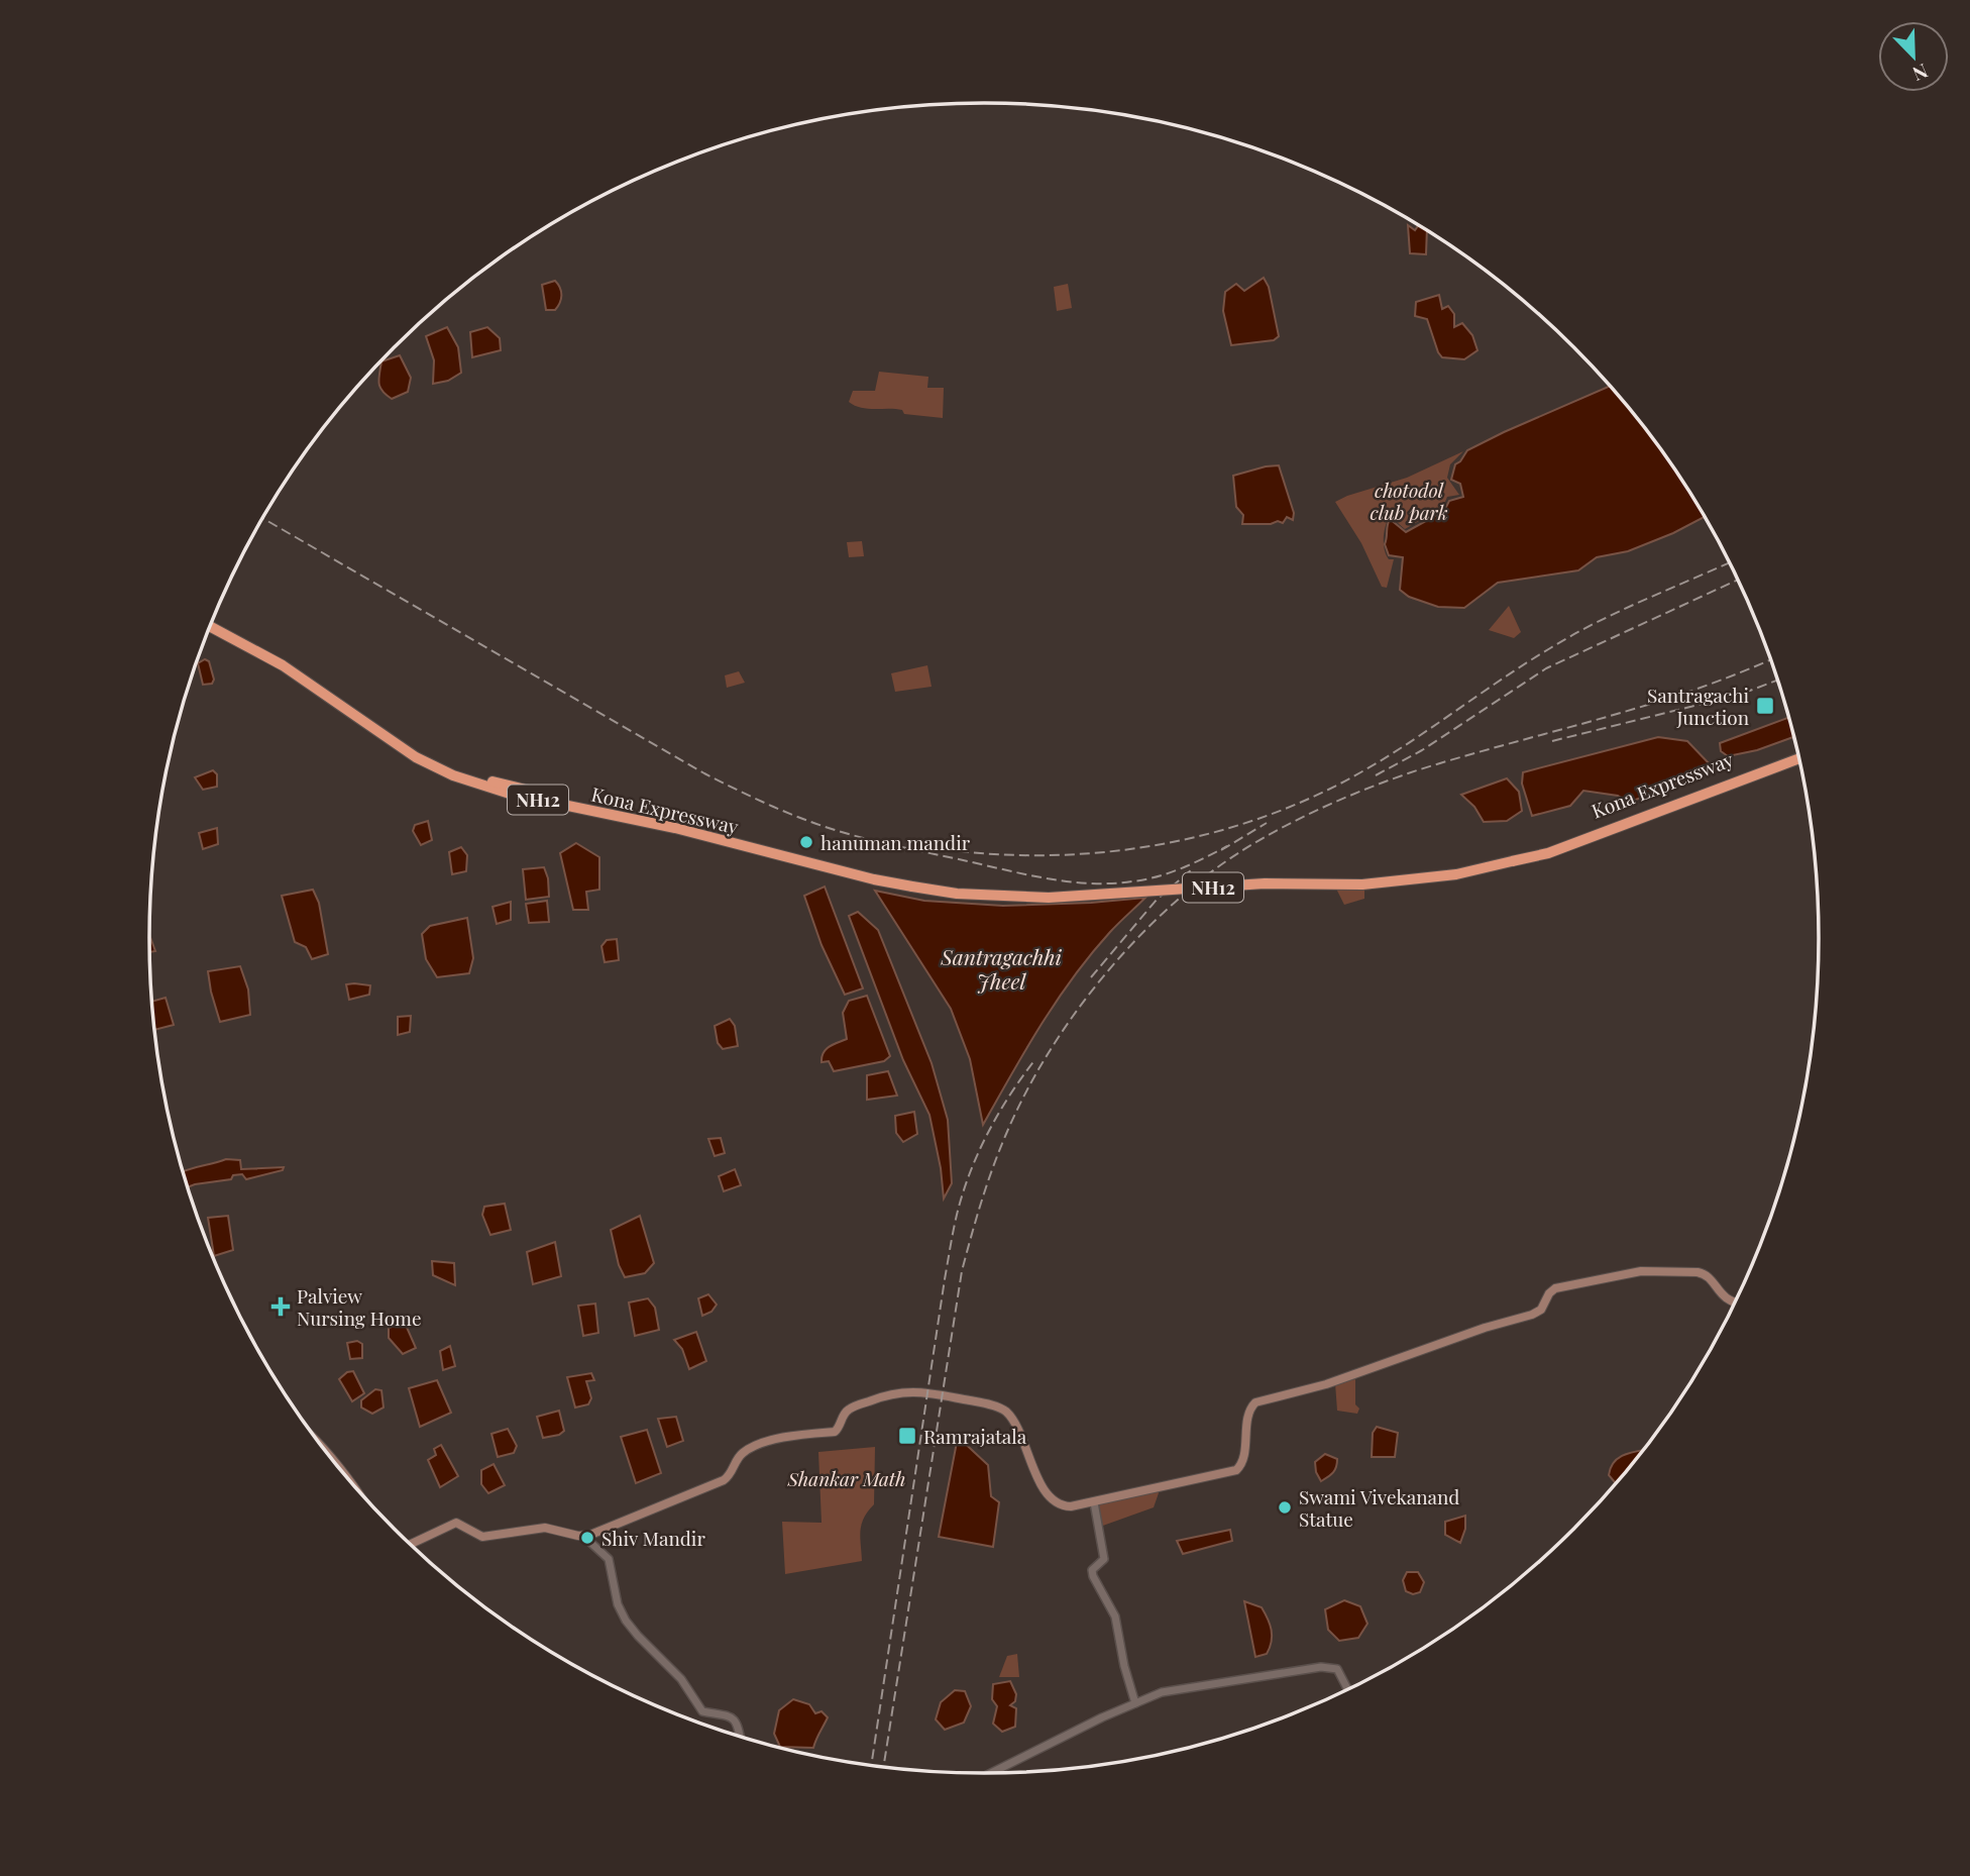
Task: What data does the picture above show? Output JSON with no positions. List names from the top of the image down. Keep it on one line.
{"streets":{"highway":["Kona Expressway","NH12"]},"water":["Santragachhi Jheel"],"parks":["chotodol club park","Shankar Math"],"places":{"transit":["Santragachi Junction","Ramrajatala"],"other":["hanuman mandir","Swami Vivekanand Statue","Shiv Mandir"],"health":["Palview Nursing Home"]},"north":"bottom right"}
